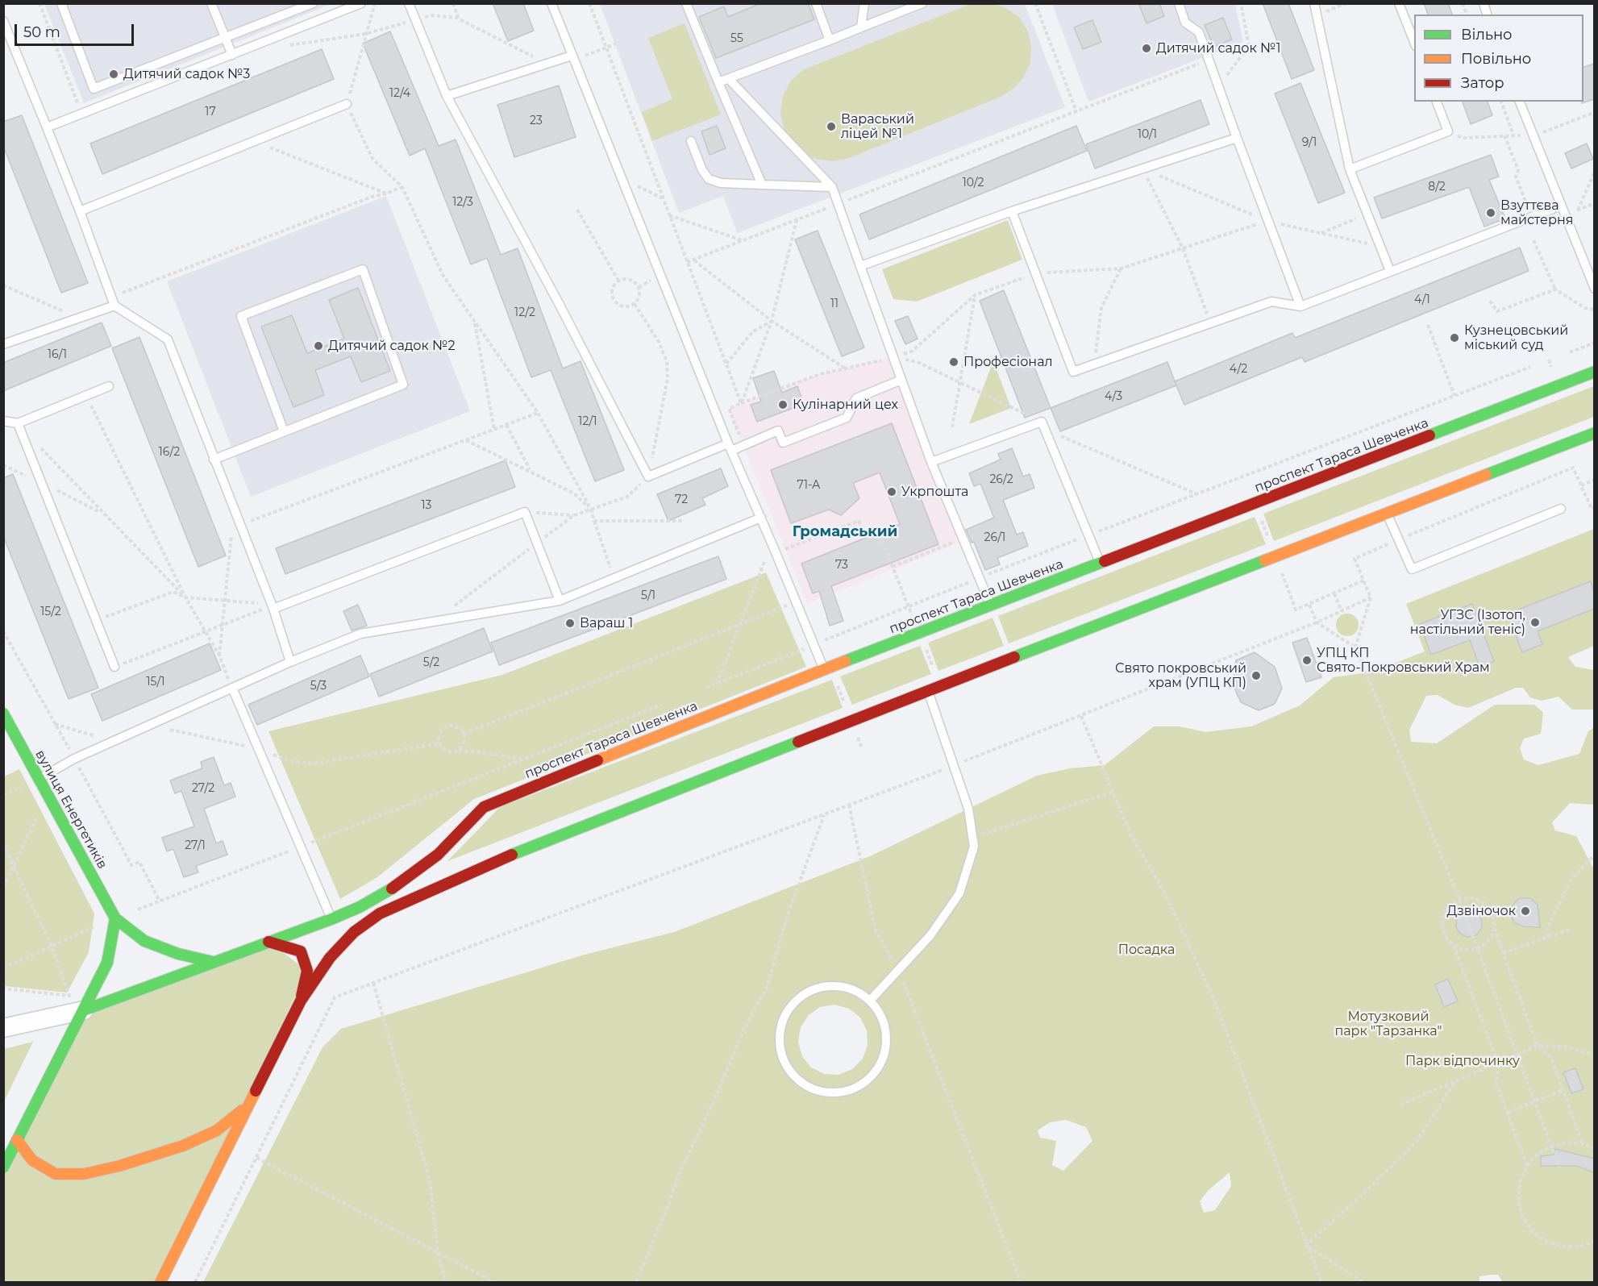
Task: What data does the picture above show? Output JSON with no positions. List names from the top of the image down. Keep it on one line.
{"streets":{"main road":["проспект Тараса Шевченка","вулиця Енергетиків"]},"districts":["Громадський"],"parks":["Посадка","Мотузковий парк \"Тарзанка\"","Парк відпочинку"],"places":["Дитячий садок №1","Дитячий садок №3","Вараський ліцей №1","Взуттєва майстерня","Кузнецовський міський суд","Дитячий садок №2","Професіонал","Кулінарний цех","Укрпошта","УГЗС (Ізотоп, настільний теніс)","Вараш 1","УПЦ КП Свято-Покровський Храм","Свято покровський храм (УПЦ КП)","Дзвіночок"],"house_numbers":["55","12/4","17","23","10/1","9/1","10/2","8/2","12/3","4/1","11","12/2","16/1","4/2","4/3","12/1","16/2","26/2","71-А","72","13","26/1","73","5/1","15/2","5/2","15/1","5/3","27/2","27/1"],"legend":["Вільно","Повільно","Затор"],"scale_bar":"50 m"}
